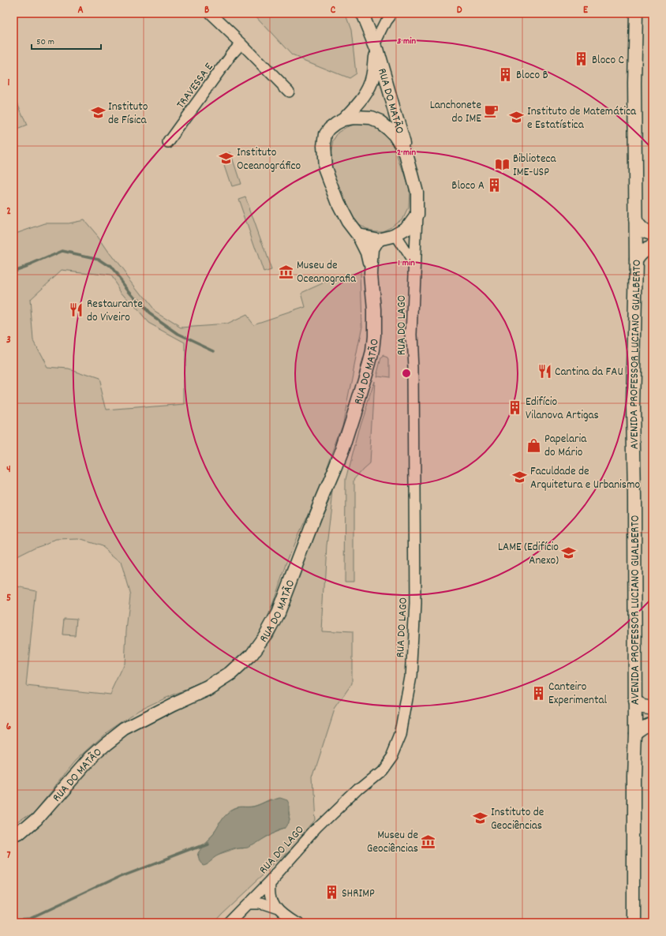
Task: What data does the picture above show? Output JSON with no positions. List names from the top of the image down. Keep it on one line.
{"streets":{"street":["TRAVESSA E","RUA DO MATÃO","RUA DO LAGO","AVENIDA PROFESSOR LUCIANO GUALBERTO"]},"crossings":[["RUA DO MATÃO","RUA DO LAGO"]],"places":{"building":["Bloco C","Bloco B","Bloco A","Edifício Vilanova Artigas","Canteiro Experimental","SHRIMP"],"cafe":["Lanchonete do IME"],"school or university":["Instituto de Física","Instituto de Matemática e Estatística","Instituto Oceanográfico","Faculdade de Arquitetura e Urbanismo","LAME (Edifício Anexo)","Instituto de Geociências"],"library":["Biblioteca IME-USP"],"museum":["Museu de Oceanografia","Museu de Geociências"],"restaurant":["Restaurante do Viveiro","Cantina da FAU"],"shop":["Papelaria do Mário"]},"scale_bar":"50 m","grid":{"columns":["A","B","C","D","E"],"rows":["1","2","3","4","5","6","7"]},"rings":["3 min","2 min","1 min"]}
